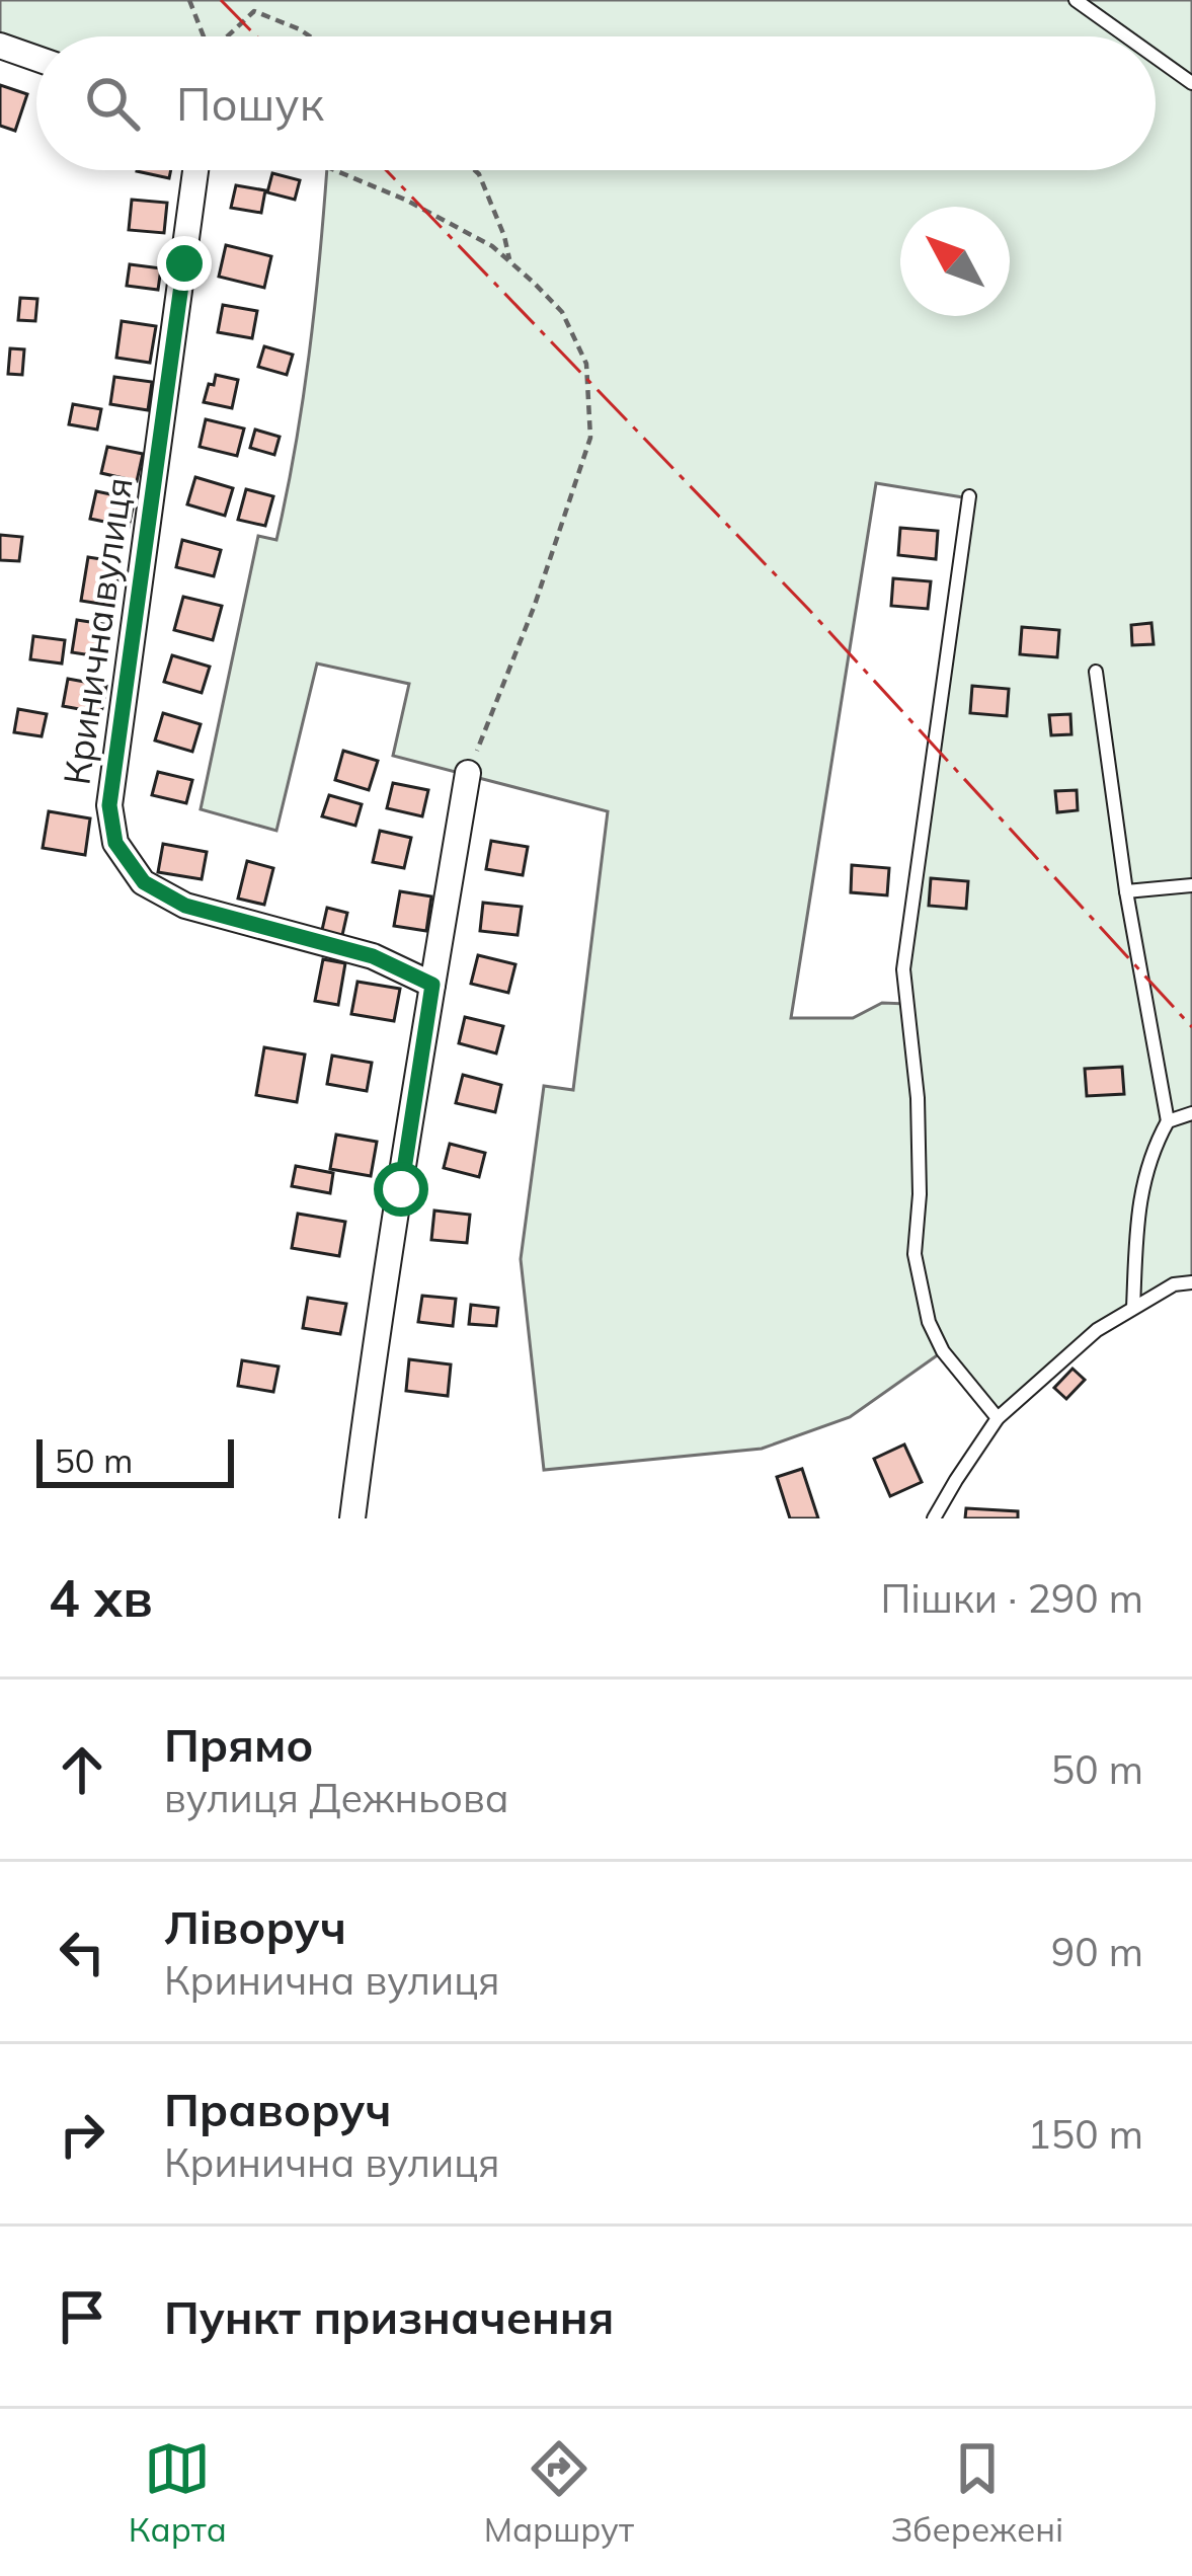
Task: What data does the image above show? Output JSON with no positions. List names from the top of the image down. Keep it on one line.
{"streets":{"street":["Кринична вулиця"]},"scale_bar":"50 m","north":"top left","page":{"search":"Пошук","scale":"50 m","heading":["4 хв","Пішки · 290 m"],"list":[["Прямо","вулиця Дежньова","50 m"],["Ліворуч","Кринична вулиця","90 m"],["Праворуч","Кринична вулиця","150 m"],"Пункт призначення"],"nav":["Карта","Маршрут","Збережені"]}}
